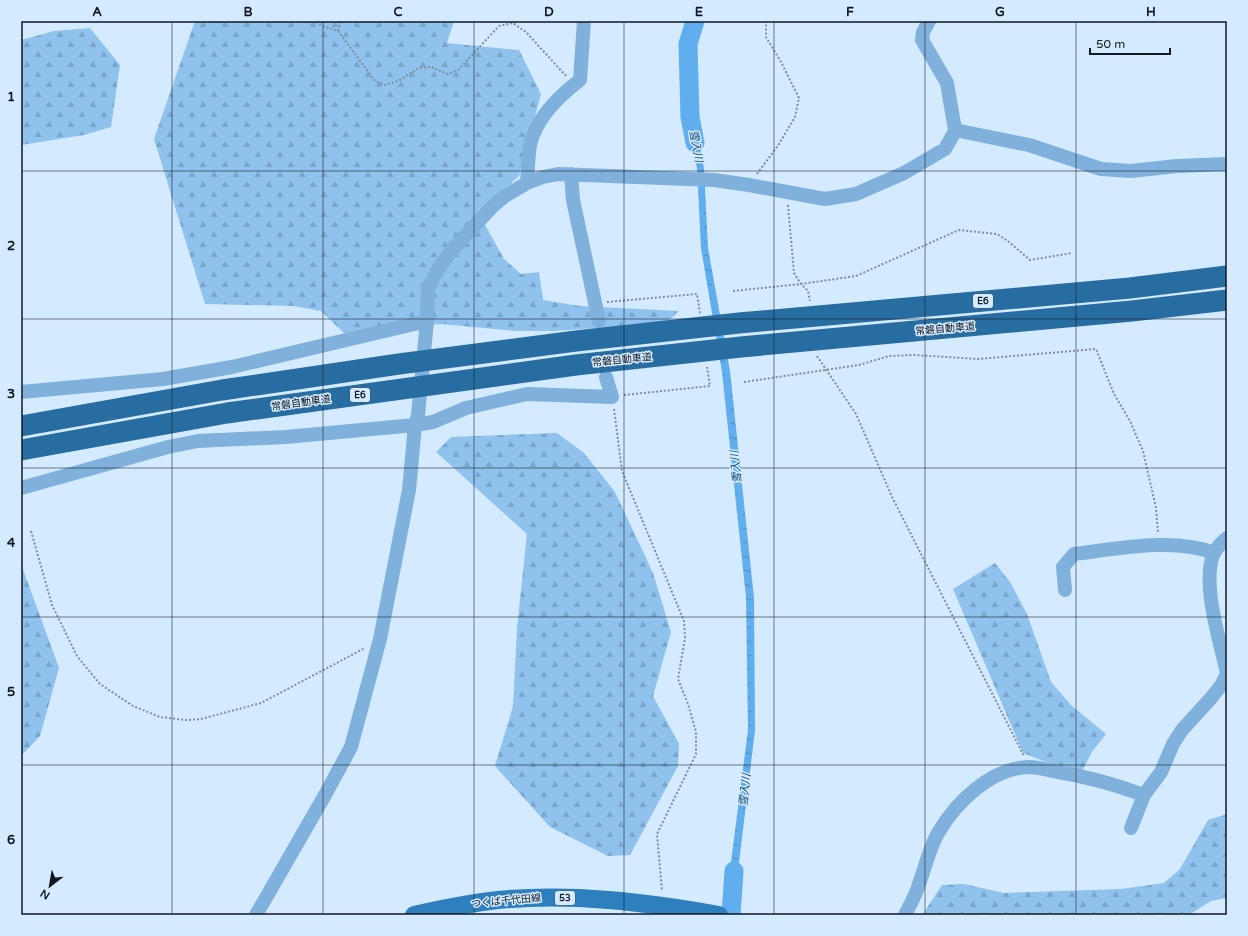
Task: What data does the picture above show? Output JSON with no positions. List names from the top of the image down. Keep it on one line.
{"streets":{"highway":["E6","常磐自動車道"],"main road":["53","つくば千代田線"]},"water":["雪入川"],"scale_bar":"50 m","north":"bottom left","grid":{"columns":["A","B","C","D","E","F","G","H"],"rows":["1","2","3","4","5","6"]}}
